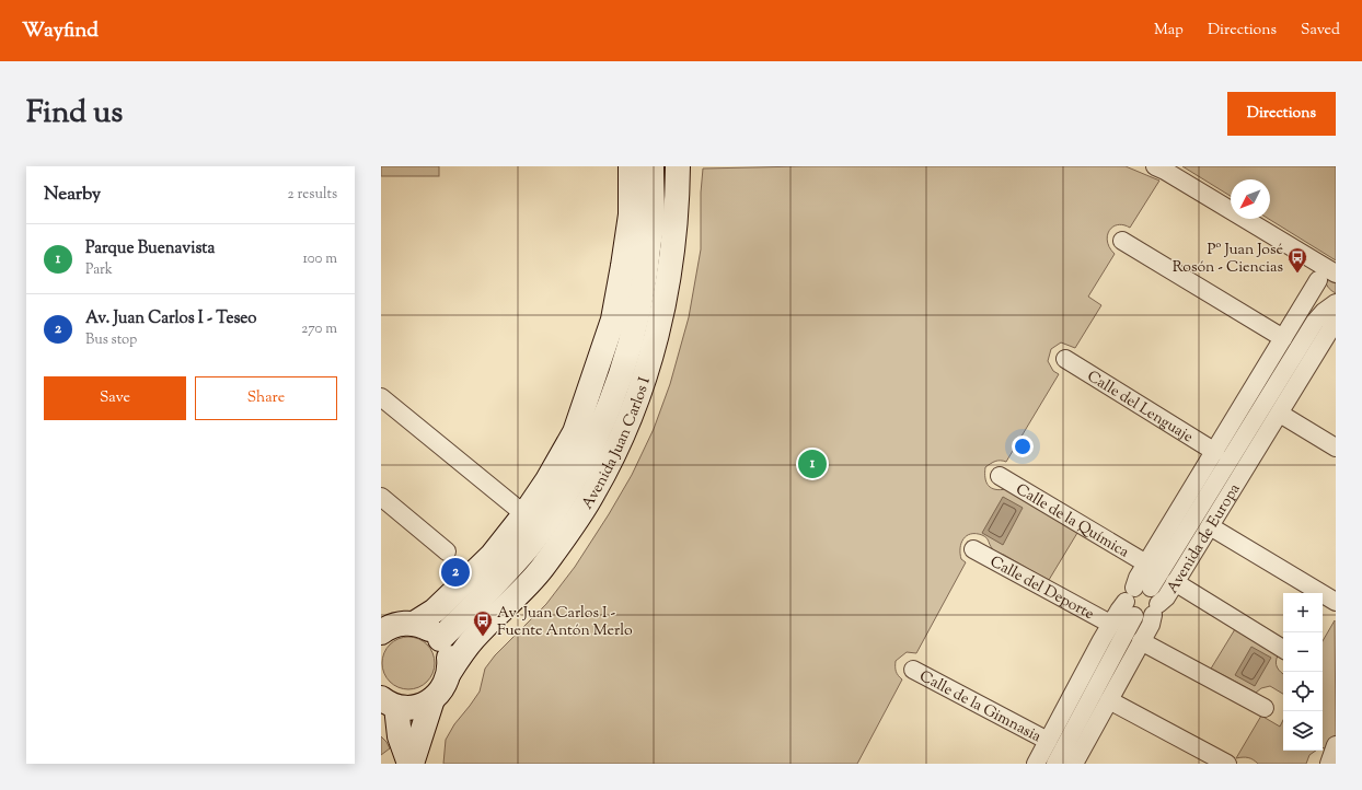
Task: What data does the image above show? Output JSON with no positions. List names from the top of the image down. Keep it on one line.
{"streets":{"main road":["Avenida Juan Carlos I"],"street":["Calle del Lenguaje","Calle de la Química","Avenida de Europa","Calle del Deporte","Calle de la Gimnasia"]},"crossings":[["Calle del Lenguaje","Avenida de Europa"],["Calle de la Química","Avenida de Europa"],["Avenida de Europa","Calle del Deporte"],["Avenida de Europa","Calle de la Gimnasia"]],"places":{"bus stop":["Pº Juan José Rosón - Ciencias","Av. Juan Carlos I - Fuente Antón Merlo"]},"north":"bottom left","page":{"header":"Wayfind","nav":["Map","Directions","Saved"],"title":"Find us","buttons":["Directions",["Save","Share"]],"heading":["Nearby","2 results"],"list":[{"mark":"1","name":"Parque Buenavista","note":"Park","value":"100 m"},{"mark":"2","name":"Av. Juan Carlos I - Teseo","note":"Bus stop","value":"270 m"}],"pins":["1","2"],"map_buttons":["+","−"]}}
